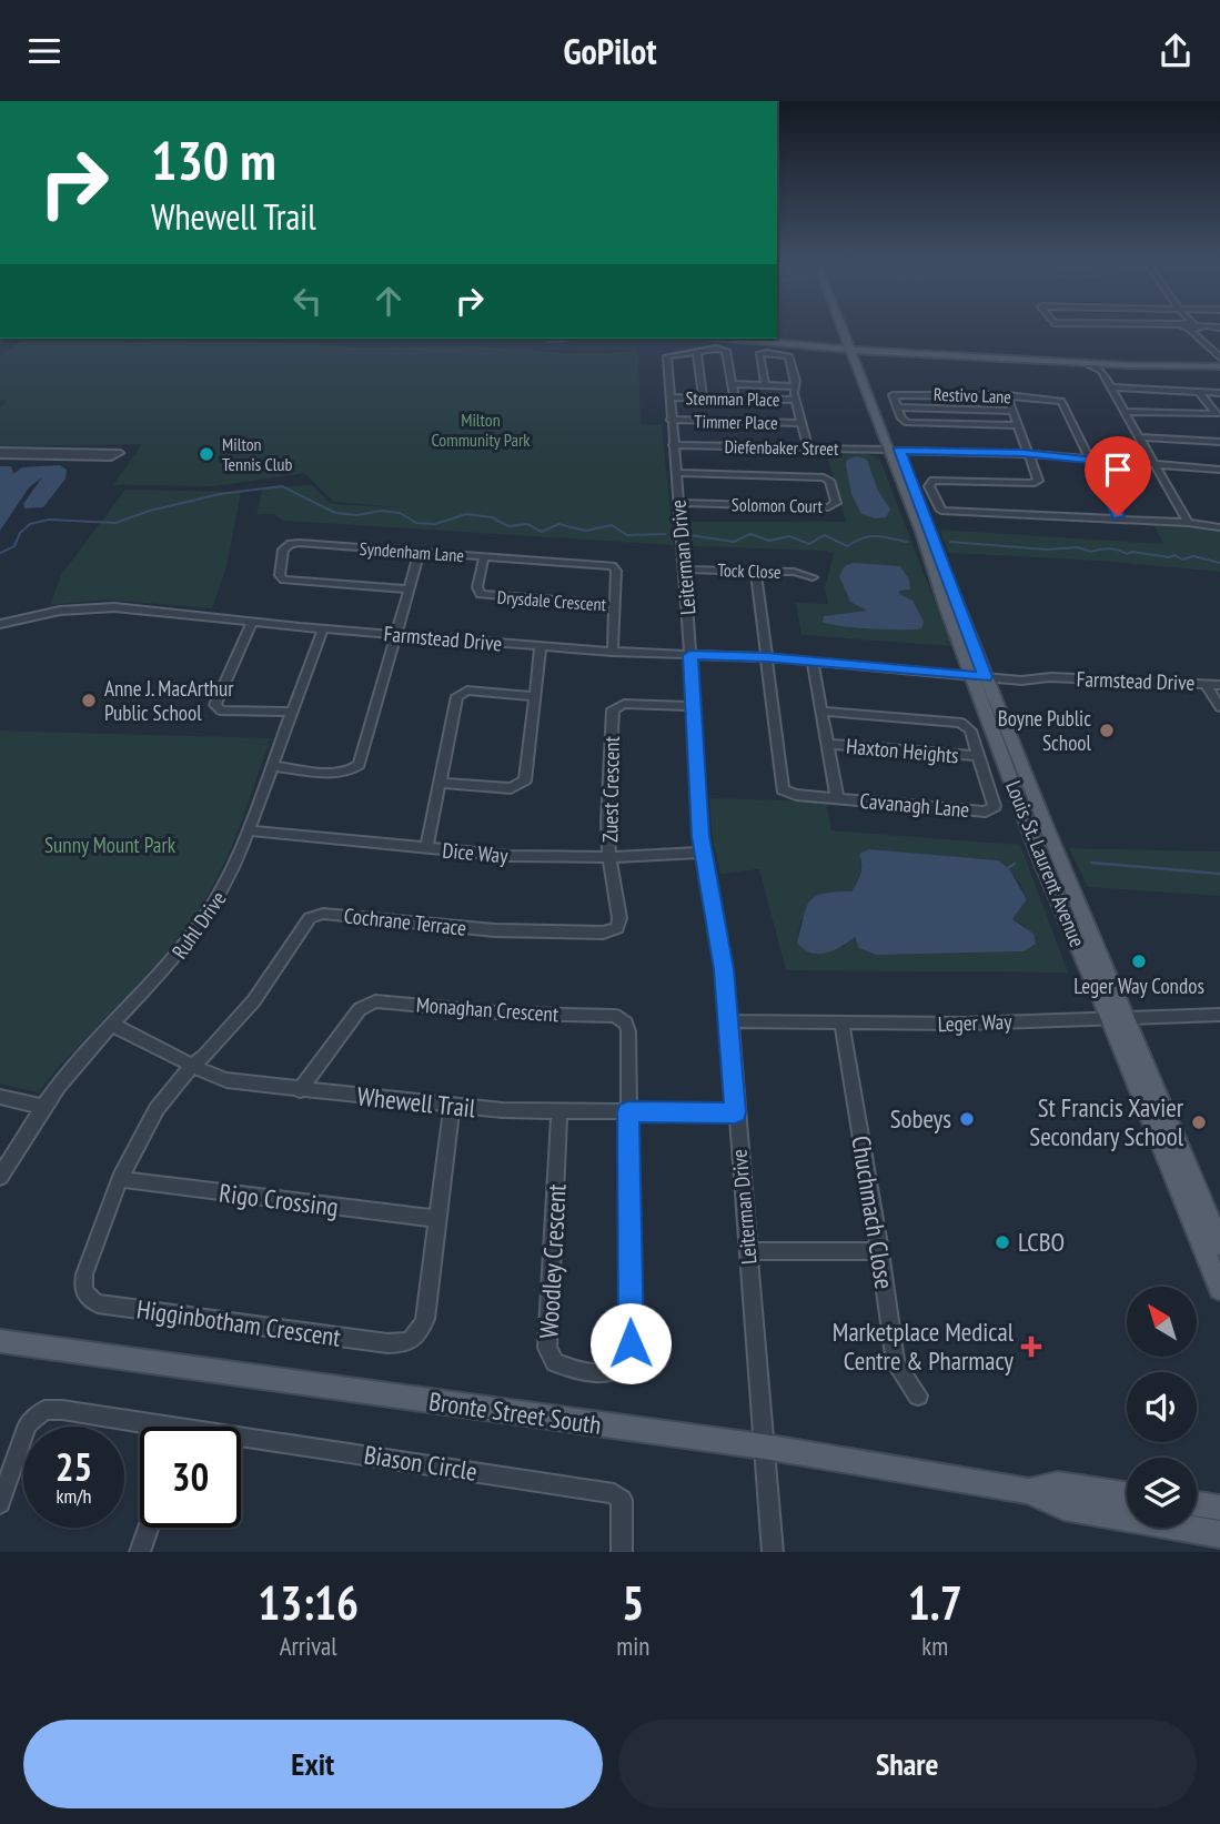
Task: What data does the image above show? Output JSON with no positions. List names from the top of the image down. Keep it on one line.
{"streets":{"main road":["Louis St. Laurent Avenue","Bronte Street South"],"street":["Restivo Lane","Stemman Place","Timmer Place","Diefenbaker Street","Solomon Court","Syndenham Lane","Leiterman Drive","Tock Close","Drysdale Crescent","Farmstead Drive","Haxton Heights","Zuest Crescent","Cavanagh Lane","Dice Way","Cochrane Terrace","Ruhl Drive","Monaghan Crescent","Leger Way","Whewell Trail","Rigo Crossing","Chuchmach Close","Woodley Crescent","Higginbotham Crescent","Biason Circle"]},"crossings":[["Restivo Lane","Diefenbaker Street"],["Stemman Place","Leiterman Drive"],["Timmer Place","Leiterman Drive"],["Diefenbaker Street","Leiterman Drive"],["Diefenbaker Street","Louis St. Laurent Avenue"],["Solomon Court","Leiterman Drive"],["Syndenham Lane","Drysdale Crescent"],["Syndenham Lane","Farmstead Drive"],["Leiterman Drive","Tock Close"],["Leiterman Drive","Farmstead Drive"],["Leiterman Drive","Zuest Crescent"],["Leiterman Drive","Dice Way"],["Leiterman Drive","Leger Way"],["Leiterman Drive","Whewell Trail"],["Leiterman Drive","Bronte Street South"],["Farmstead Drive","Cavanagh Lane"],["Farmstead Drive","Louis St. Laurent Avenue"],["Farmstead Drive","Ruhl Drive"],["Haxton Heights","Cavanagh Lane"],["Zuest Crescent","Dice Way"],["Zuest Crescent","Cochrane Terrace"],["Dice Way","Cochrane Terrace"],["Dice Way","Ruhl Drive"],["Louis St. Laurent Avenue","Leger Way"],["Cochrane Terrace","Whewell Trail"],["Cochrane Terrace","Higginbotham Crescent"],["Ruhl Drive","Whewell Trail"],["Monaghan Crescent","Whewell Trail"],["Monaghan Crescent","Woodley Crescent"],["Leger Way","Chuchmach Close"],["Whewell Trail","Woodley Crescent"],["Whewell Trail","Higginbotham Crescent"],["Rigo Crossing","Higginbotham Crescent"]],"parks":["Milton Community Park","Sunny Mount Park"],"places":{"other":["Milton Tennis Club","Anne J. MacArthur Public School","Boyne Public School","Leger Way Condos","Sobeys","St Francis Xavier Secondary School","LCBO"],"health":["Marketplace Medical Centre & Pharmacy"]},"north":"top left","page":{"header":"GoPilot","turn":["130 m","Whewell Trail"],"speed":"25 km/h","limit":"30","eta":["13:16","Arrival","5","min","1.7","km"],"buttons":["Exit","Share"]}}
